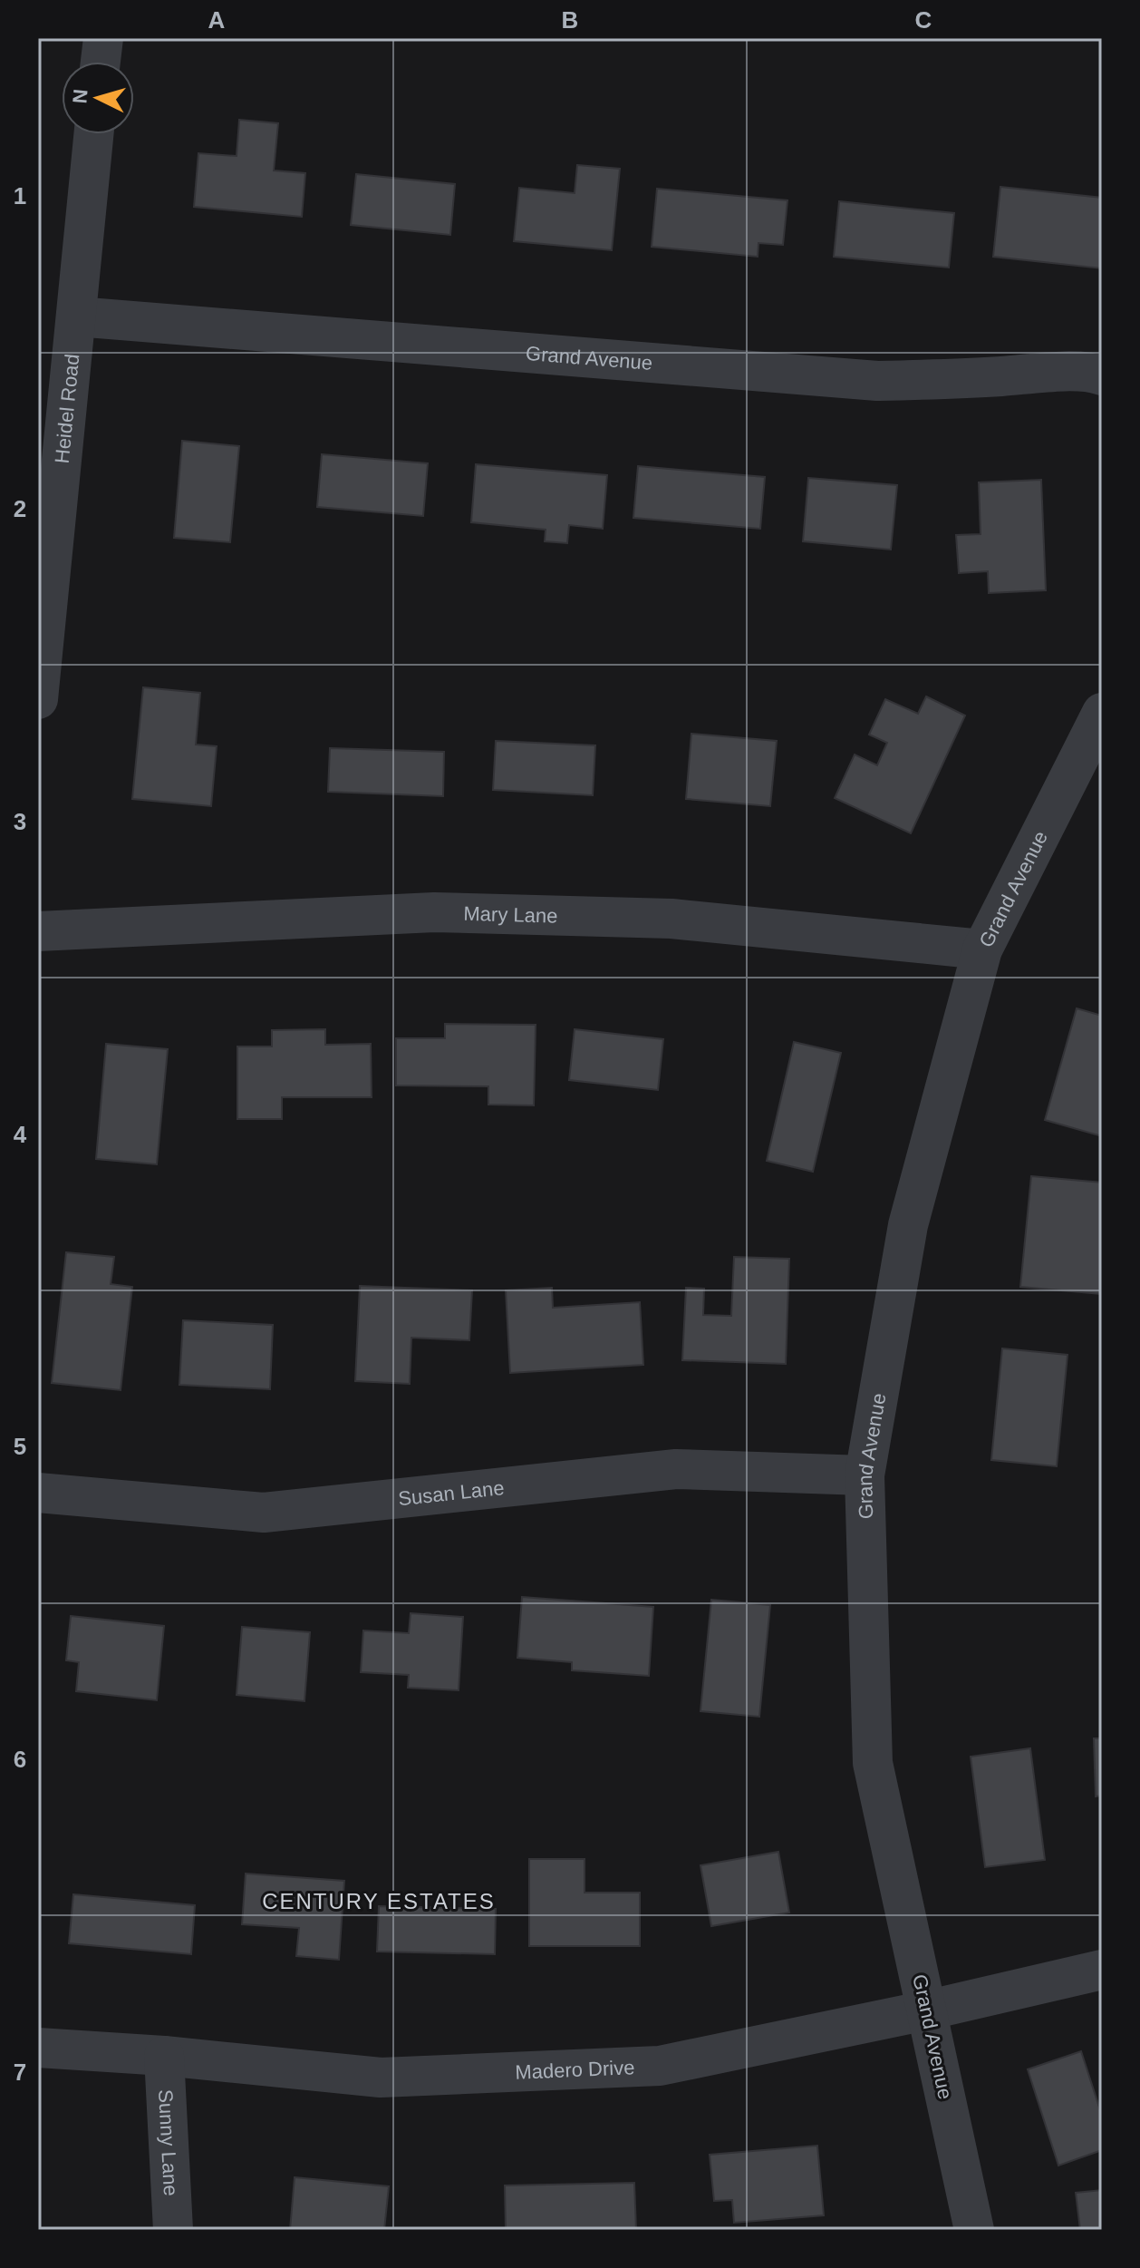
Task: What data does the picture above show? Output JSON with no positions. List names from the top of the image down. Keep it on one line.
{"streets":{"street":["Grand Avenue","Heidel Road","Mary Lane","Susan Lane","Madero Drive","Sunny Lane"]},"crossings":[["Grand Avenue","Heidel Road"],["Grand Avenue","Mary Lane"],["Grand Avenue","Susan Lane"],["Grand Avenue","Madero Drive"],["Madero Drive","Sunny Lane"]],"districts":["CENTURY ESTATES"],"north":"left","grid":{"columns":["A","B","C"],"rows":["1","2","3","4","5","6","7"]}}
